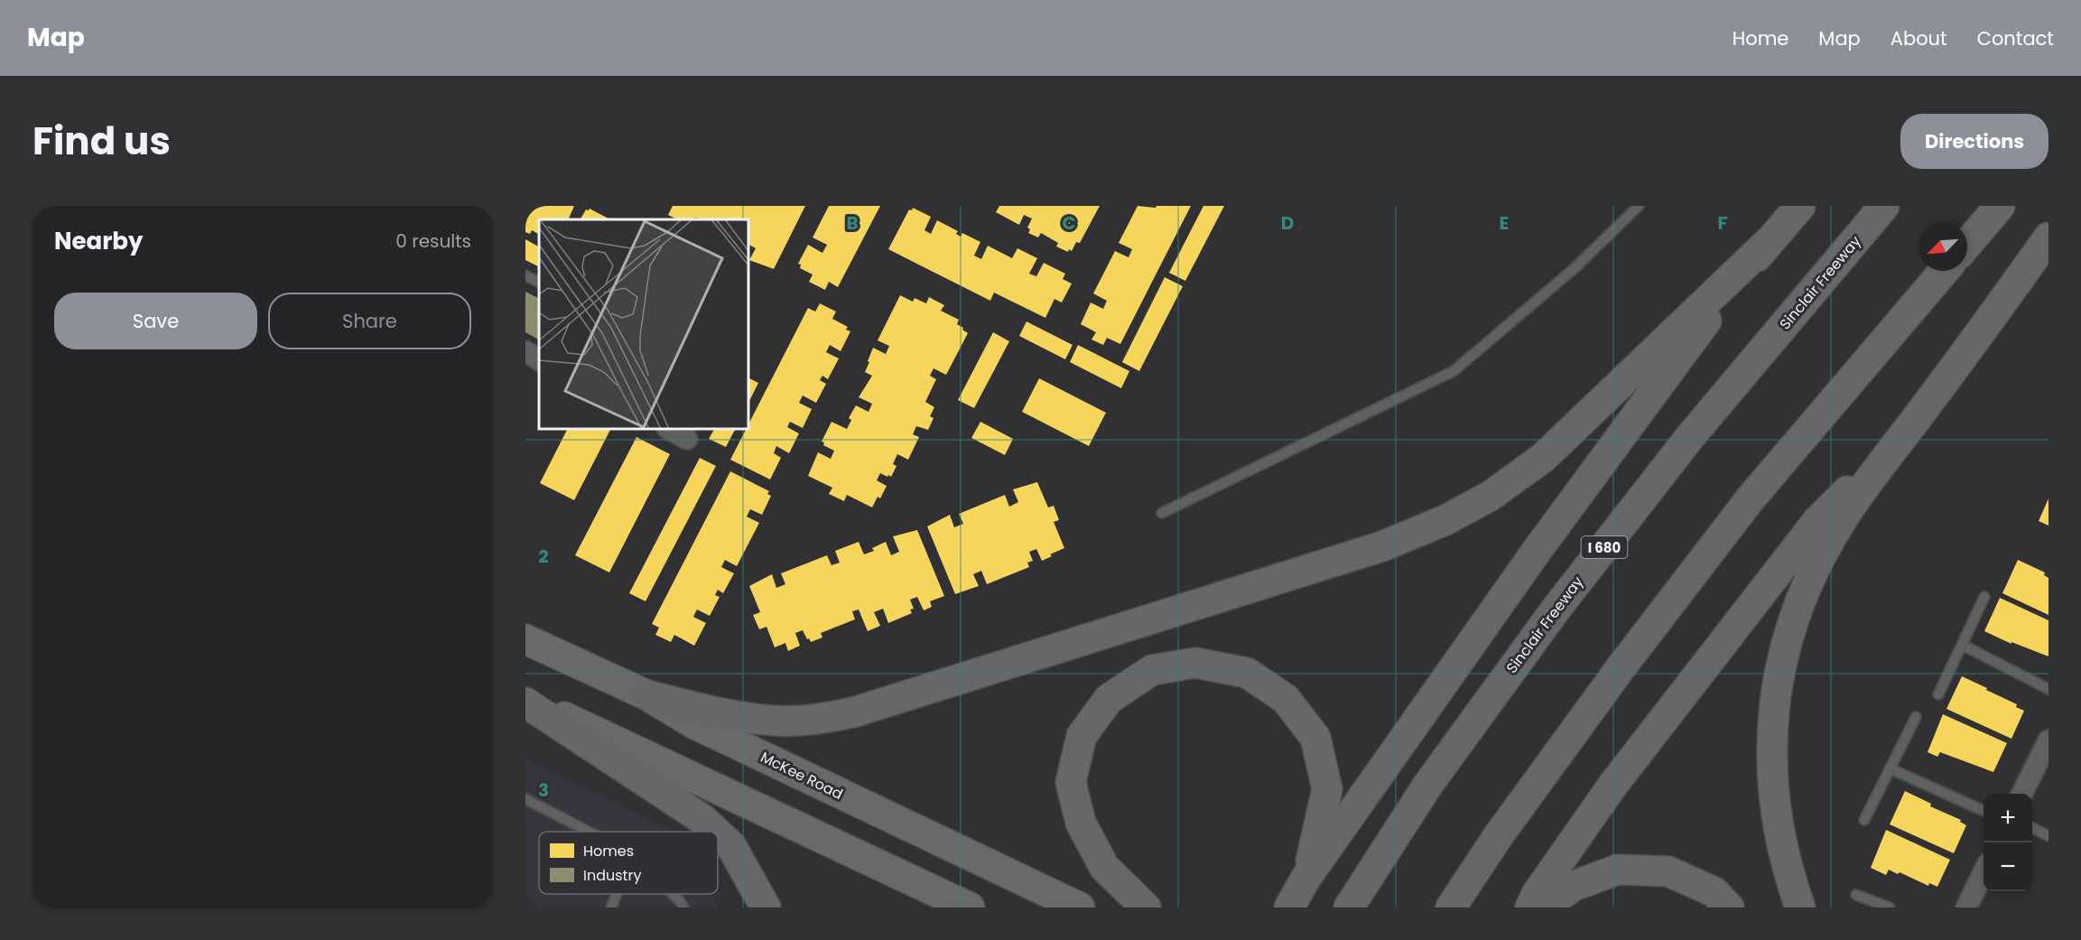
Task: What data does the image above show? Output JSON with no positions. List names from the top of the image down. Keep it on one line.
{"streets":{"highway":["Sinclair Freeway","I 680"],"main road":["McKee Road"]},"legend":["Homes","Industry"],"north":"bottom left","page":{"header":"Map","nav":["Home","Map","About","Contact"],"title":"Find us","buttons":["Directions",["Save","Share"]],"heading":["Nearby","0 results"],"map_buttons":["+","−"]},"grid":{"columns":["B","C","D","E","F"],"rows":["2","3"]}}
